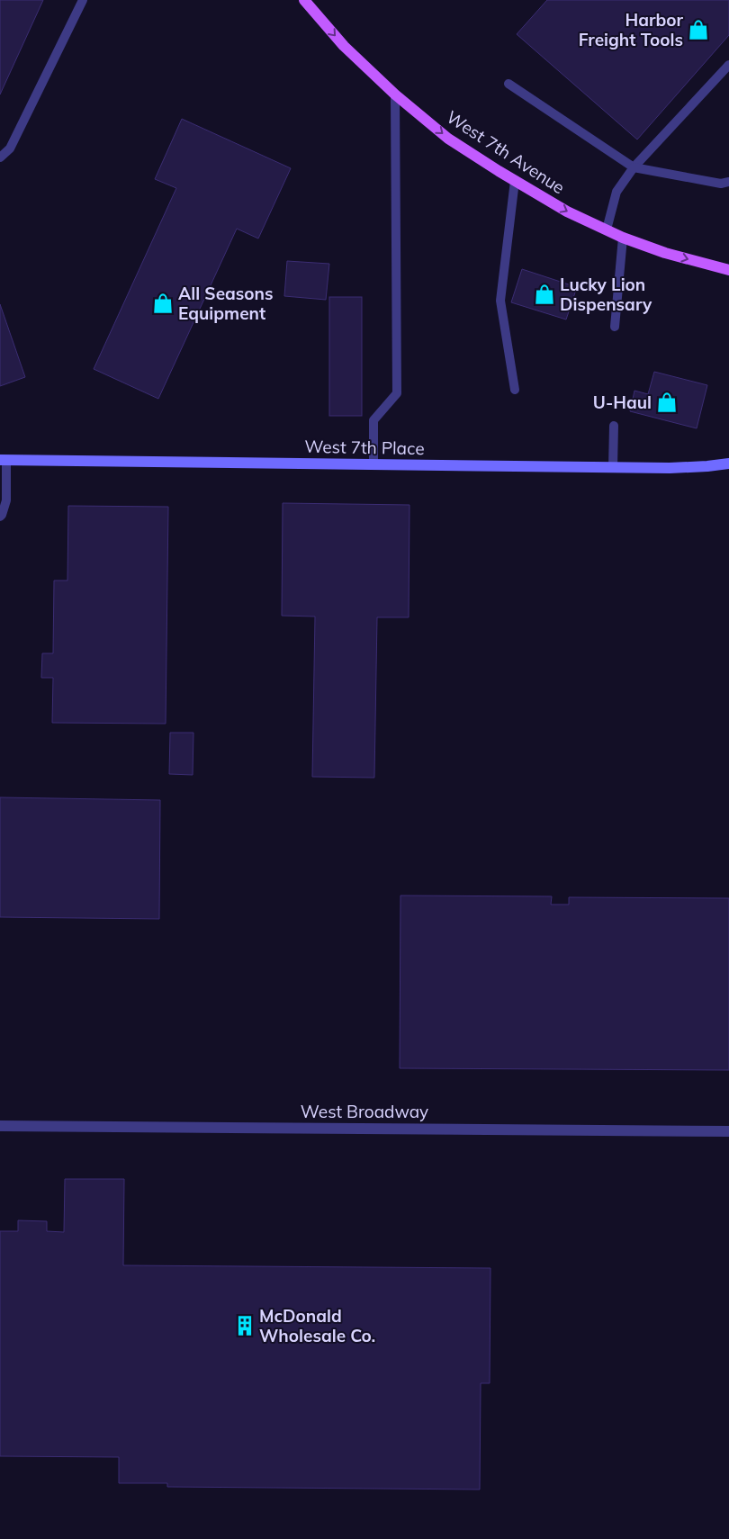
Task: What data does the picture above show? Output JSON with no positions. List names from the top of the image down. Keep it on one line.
{"streets":{"main road":["West 7th Avenue"],"street":["West 7th Place","West Broadway"]},"one_way":["West 7th Avenue"],"places":{"shop":["Harbor Freight Tools","Lucky Lion Dispensary","All Seasons Equipment","U-Haul"],"building":["McDonald Wholesale Co."]}}
